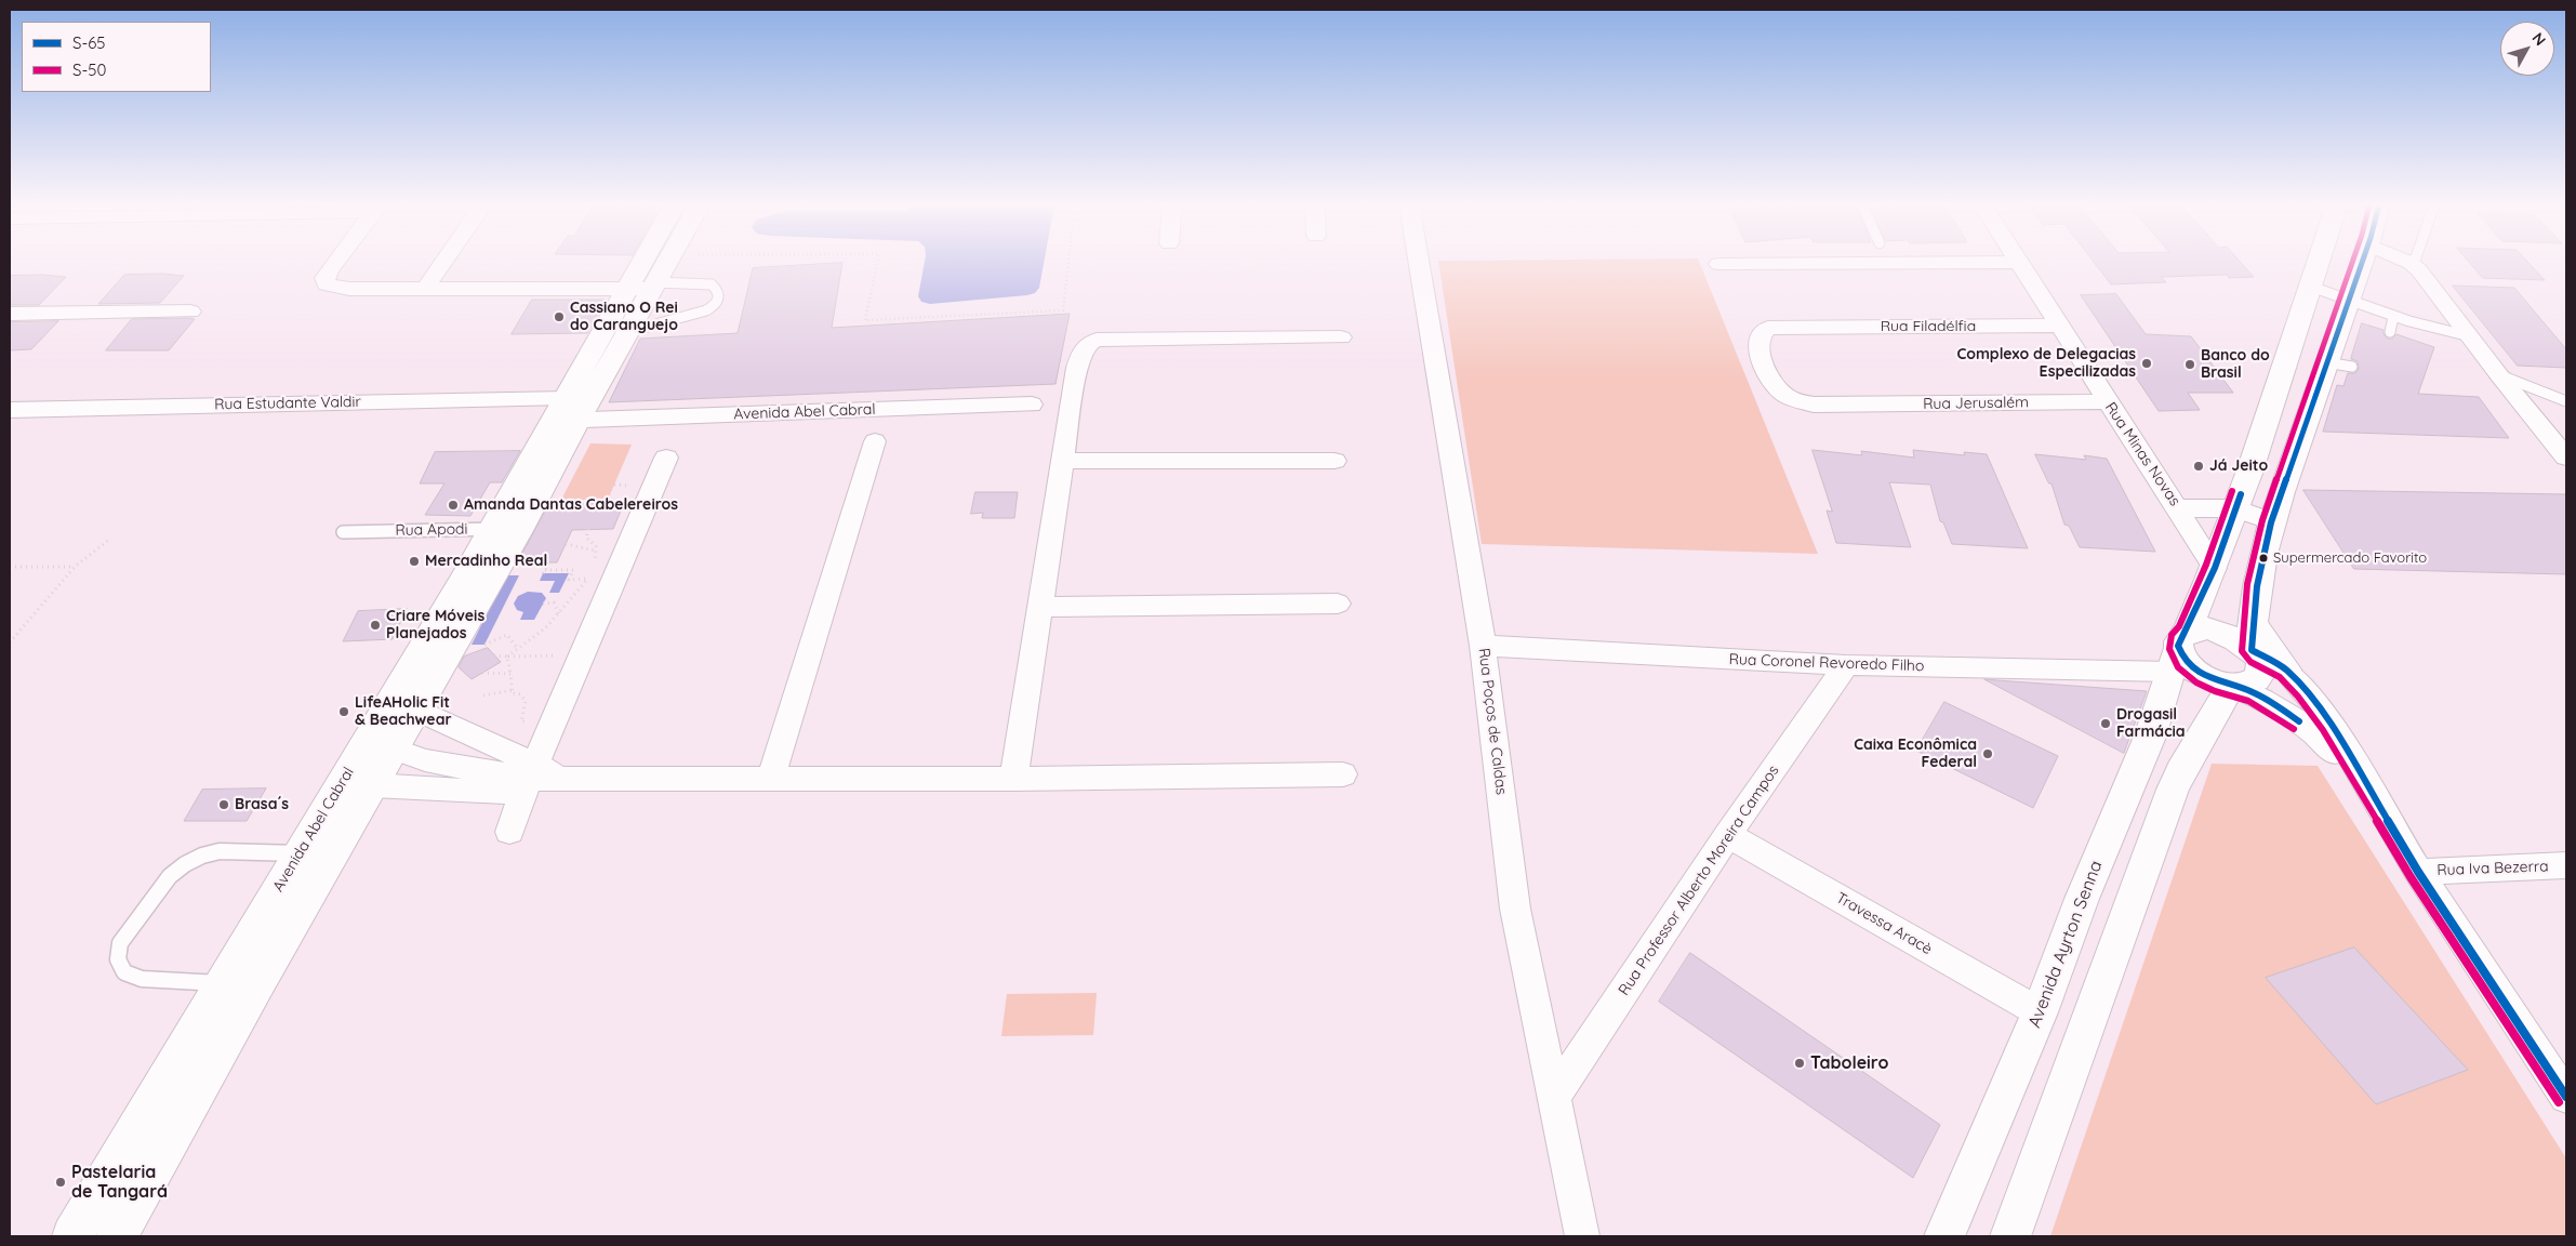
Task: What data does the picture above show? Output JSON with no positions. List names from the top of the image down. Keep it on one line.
{"streets":{"main road":["Avenida Abel Cabral","Avenida Ayrton Senna"],"street":["Rua Filadélfia","Rua Estudante Valdir","Rua Jerusalém","Rua Minas Novas","Rua Coronel Revoredo Filho","Rua Poços de Caldas","Rua Iva Bezerra","Rua Professor Alberto Moreira Campos","Travessa Aracè"],"lane":["Rua Apodi"]},"crossings":[["Rua Filadélfia","Rua Jerusalém"],["Rua Filadélfia","Rua Minas Novas"],["Rua Estudante Valdir","Avenida Abel Cabral"],["Rua Jerusalém","Rua Minas Novas"],["Avenida Abel Cabral","Rua Apodi"],["Rua Minas Novas","Avenida Ayrton Senna"],["Rua Coronel Revoredo Filho","Rua Poços de Caldas"],["Rua Coronel Revoredo Filho","Rua Professor Alberto Moreira Campos"],["Rua Coronel Revoredo Filho","Avenida Ayrton Senna"],["Rua Poços de Caldas","Rua Professor Alberto Moreira Campos"],["Rua Professor Alberto Moreira Campos","Travessa Aracè"],["Travessa Aracè","Avenida Ayrton Senna"]],"places":["Cassiano O Rei do Caranguejo","Complexo de Delegacias Especilizadas","Banco do Brasil","Já Jeito","Amanda Dantas Cabelereiros","Supermercado Favorito","Mercadinho Real","Criare Móveis Planejados","LifeAHolic Fit & Beachwear","Drogasil Farmácia","Caixa Econômica Federal","Brasa´s","Taboleiro","Pastelaria de Tangará"],"lines":["transit line S-65","transit line S-50"],"legend":["S-65","S-50"],"north":"top right"}
